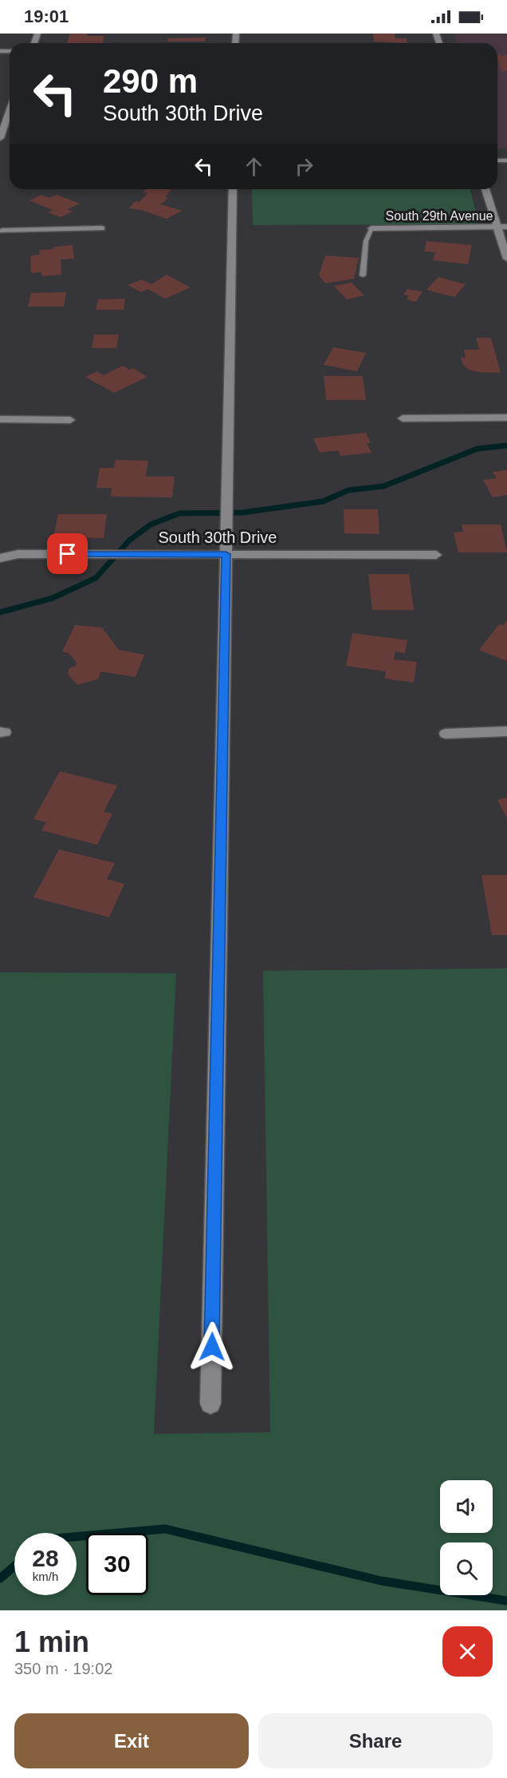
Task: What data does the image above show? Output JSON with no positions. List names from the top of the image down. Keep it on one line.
{"streets":{"street":["South 29th Avenue","South 30th Drive"]},"page":{"status":"19:01","turn":["290 m","South 30th Drive"],"speed":"28 km/h","limit":"30","heading":["1 min","350 m · 19:02"],"buttons":["Exit","Share"]}}
